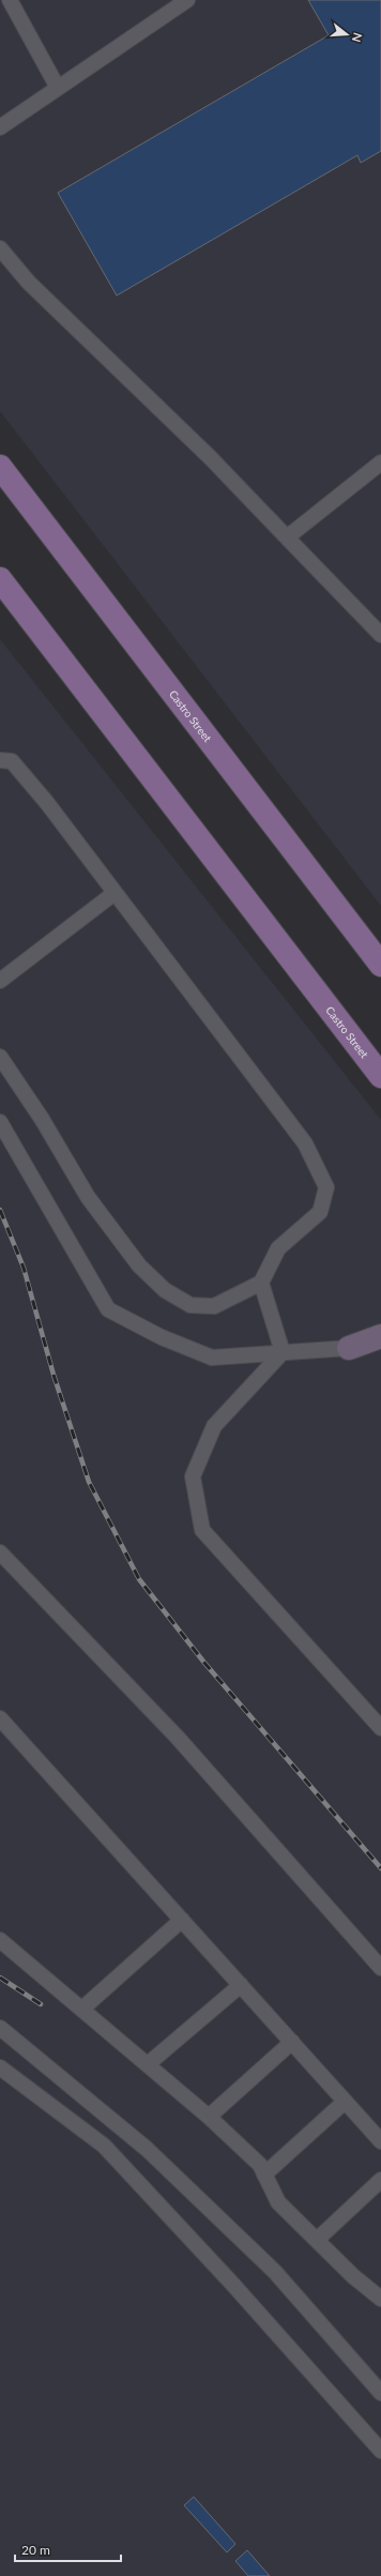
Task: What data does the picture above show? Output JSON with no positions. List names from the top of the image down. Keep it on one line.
{"streets":{"main road":["Castro Street"]},"scale_bar":"20 m","north":"right"}
